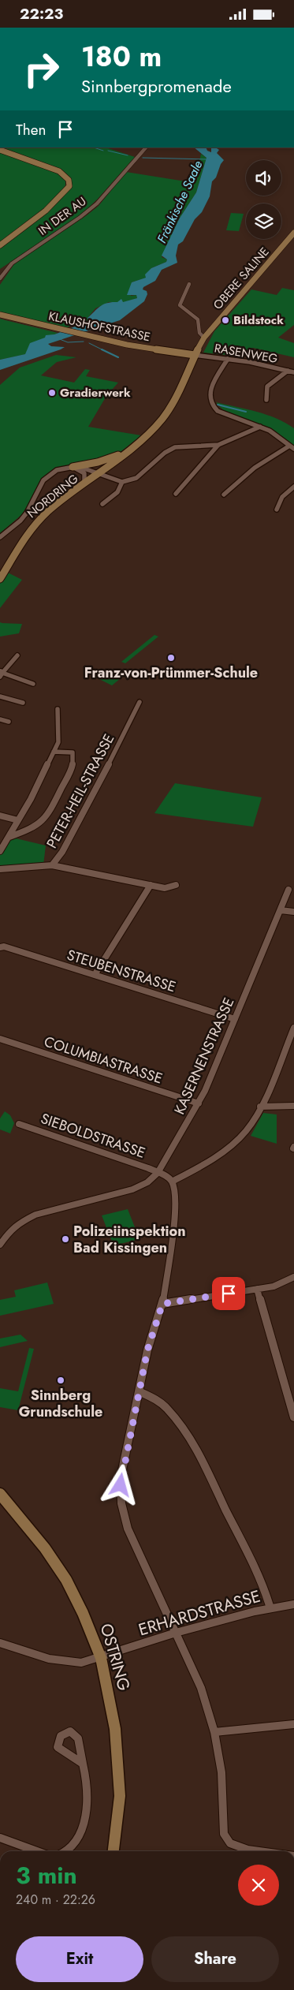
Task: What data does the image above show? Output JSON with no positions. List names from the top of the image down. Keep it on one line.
{"streets":{"main road":["OBERE SALINE","KLAUSHOFSTRASSE","NORDRING","OSTRING"],"street":["IN DER AU","RASENWEG","PETER-HEIL-STRASSE","STEUBENSTRASSE","KASERNENSTRASSE","COLUMBIASTRASSE","SIEBOLDSTRASSE","ERHARDSTRASSE"]},"crossings":[["OBERE SALINE","KLAUSHOFSTRASSE"],["OBERE SALINE","RASENWEG"],["OBERE SALINE","NORDRING"],["KLAUSHOFSTRASSE","RASENWEG"],["STEUBENSTRASSE","KASERNENSTRASSE"],["KASERNENSTRASSE","COLUMBIASTRASSE"],["KASERNENSTRASSE","SIEBOLDSTRASSE"],["ERHARDSTRASSE","OSTRING"]],"water":["Fränkische Saale"],"places":["Bildstock","Gradierwerk","Franz-von-Prümmer-Schule","Polizeiinspektion Bad Kissingen","Sinnberg Grundschule"],"page":{"status":"22:23","turn":["180 m","Sinnbergpromenade"],"then":"Then","heading":["3 min","240 m · 22:26"],"buttons":["Exit","Share"]}}
